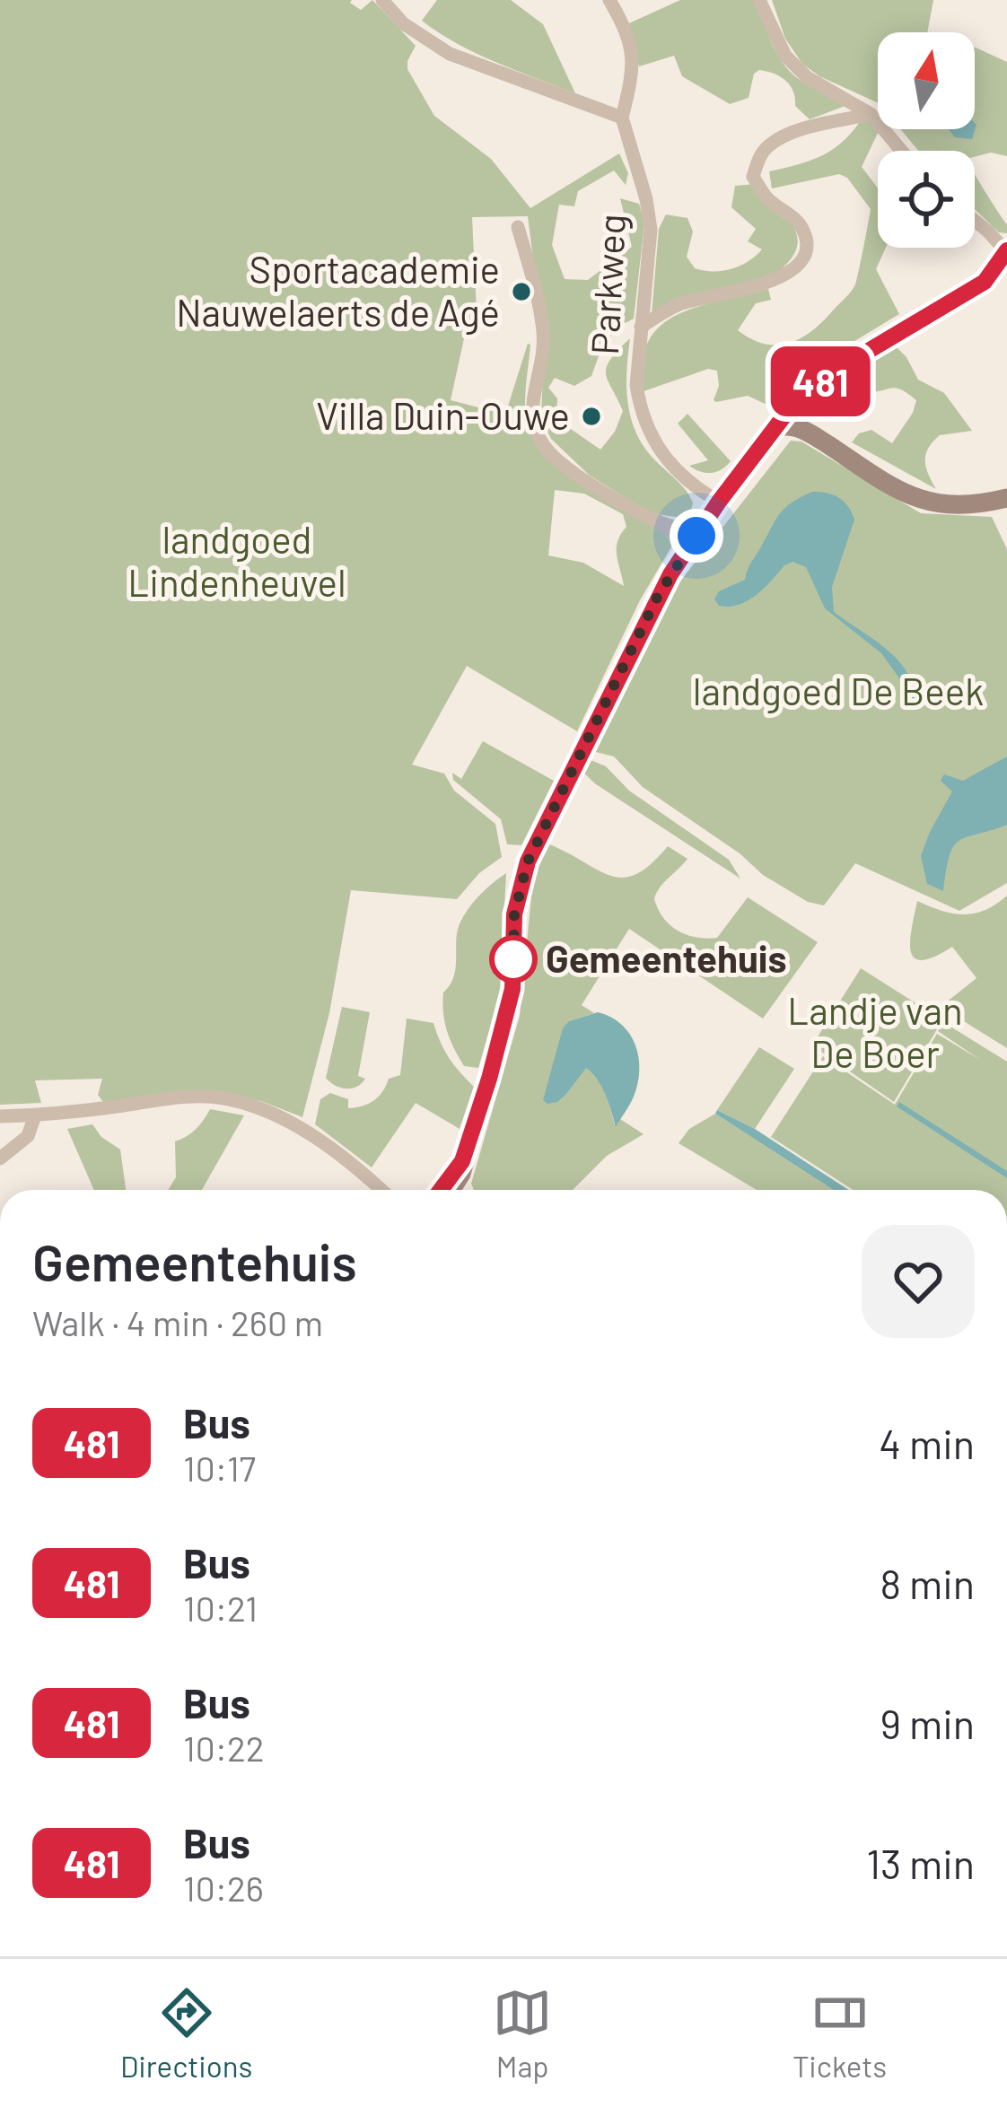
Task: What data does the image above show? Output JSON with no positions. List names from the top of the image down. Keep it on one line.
{"streets":{"street":["Parkweg"]},"parks":["landgoed Lindenheuvel","landgoed De Beek","Landje van De Boer"],"places":["Sportacademie Nauwelaerts de Agé","Villa Duin-Ouwe","Gemeentehuis"],"lines":["bus line 481"],"north":"top","page":{"on_map":"481","heading":["Gemeentehuis","Walk · 4 min · 260 m"],"list":[{"mark":"481","name":"Bus","note":"10:17","value":"4 min"},{"mark":"481","name":"Bus","note":"10:21","value":"8 min"},{"mark":"481","name":"Bus","note":"10:22","value":"9 min"},{"mark":"481","name":"Bus","note":"10:26","value":"13 min"}],"tabs":["Directions","Map","Tickets"]}}
